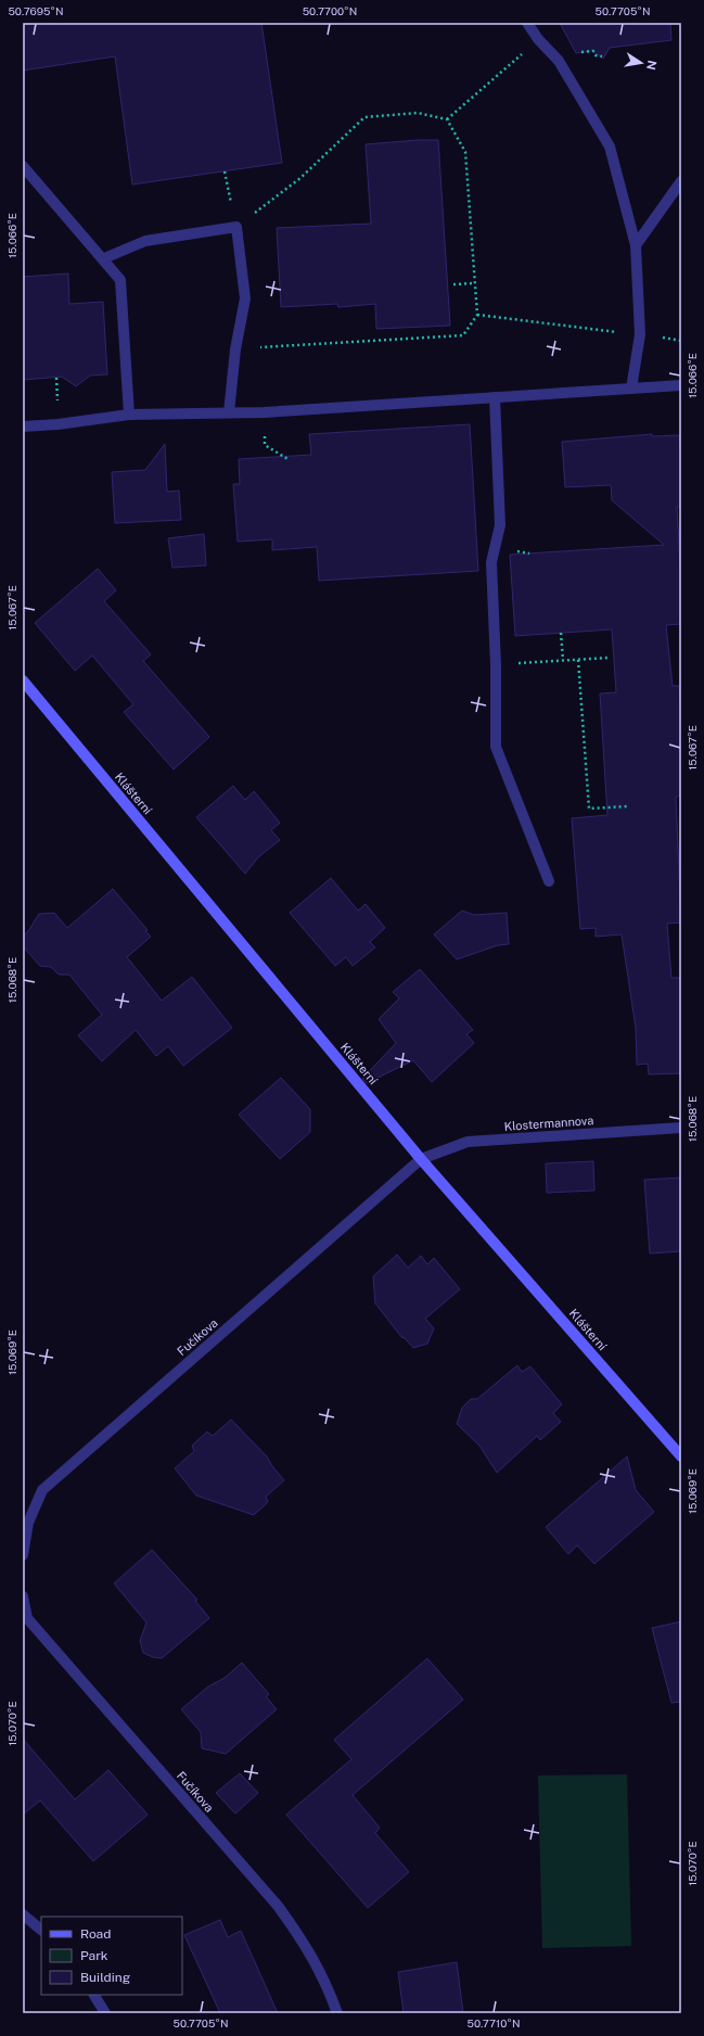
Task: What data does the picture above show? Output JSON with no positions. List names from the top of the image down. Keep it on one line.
{"streets":{"street":["Klášterní","Klostermannova","Fučíkova"]},"crossings":[["Klášterní","Klostermannova"],["Klášterní","Fučíkova"],["Klostermannova","Fučíkova"]],"legend":["Road","Park","Building"],"north":"right","coordinates":["50.7695°N","50.7700°N","50.7705°N","15.066°E","15.067°E","15.068°E","15.069°E","15.070°E","50.7710°N"]}
